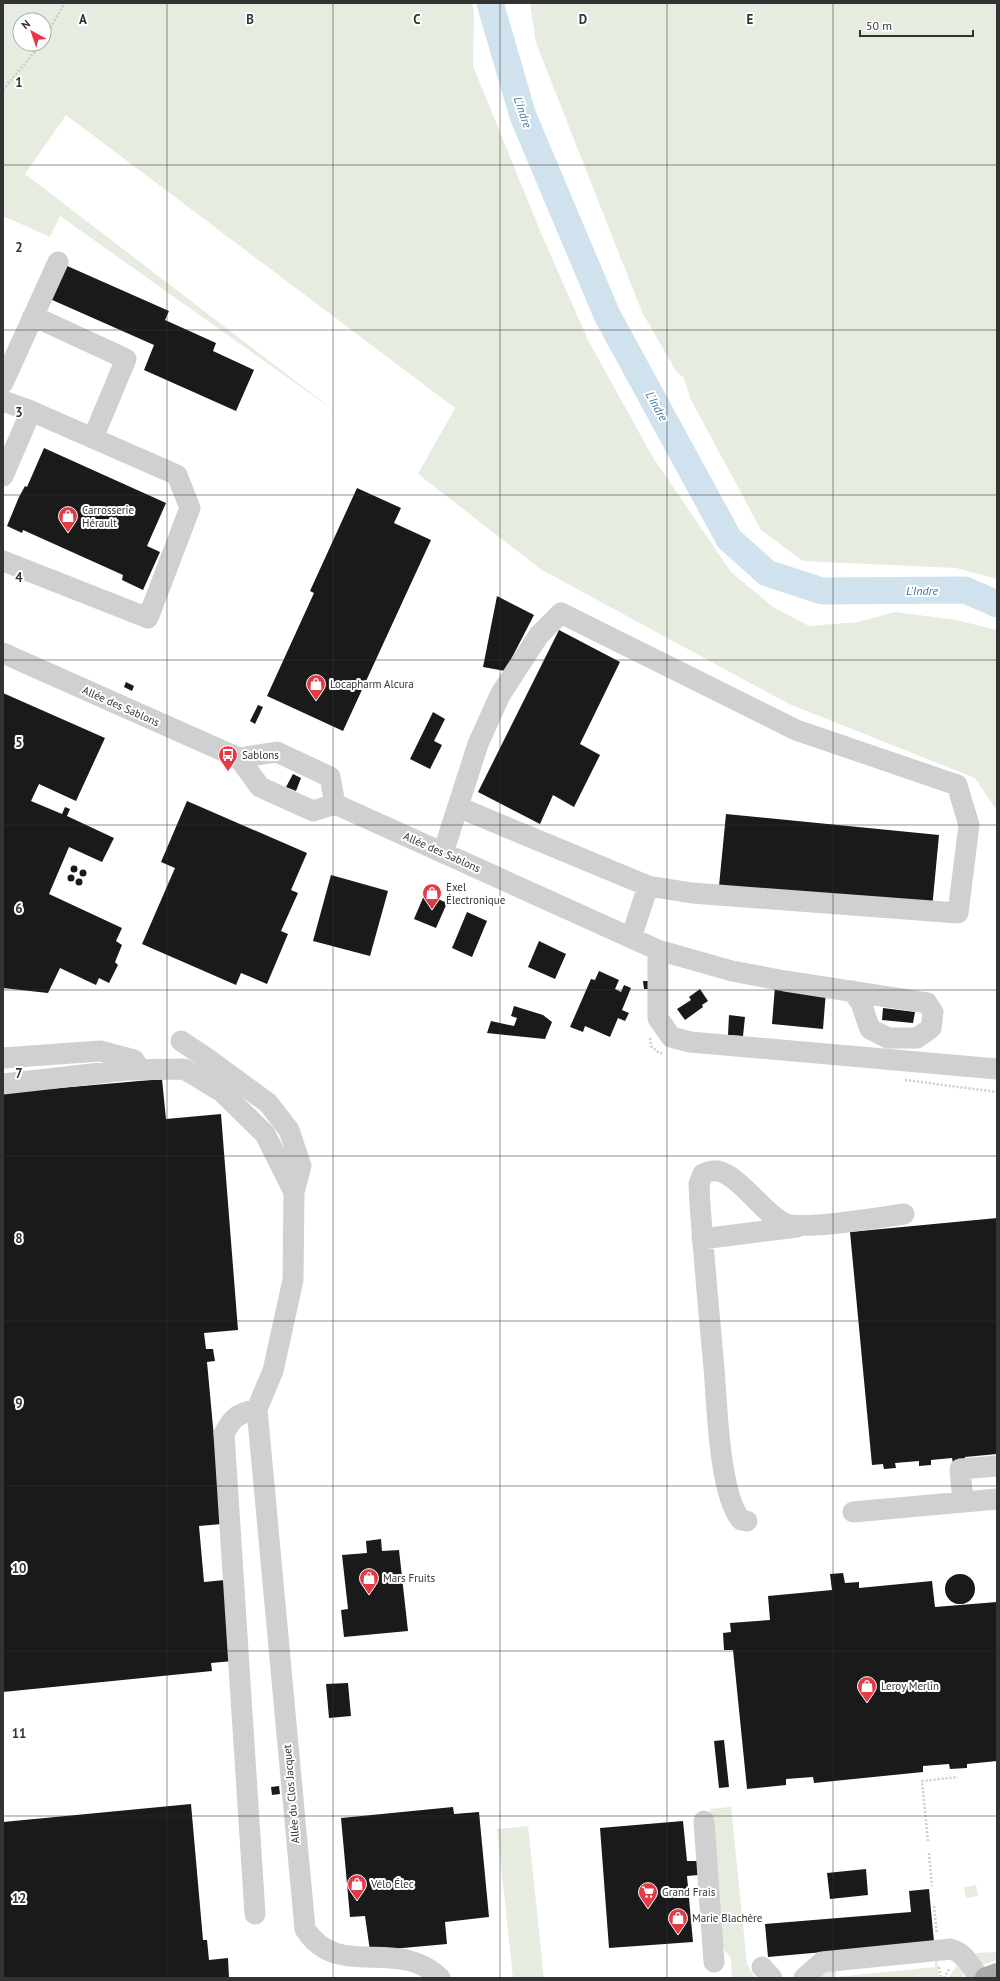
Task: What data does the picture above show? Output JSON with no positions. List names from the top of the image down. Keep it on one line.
{"streets":{"street":["Allée des Sablons","Allée du Clos Jacquet"]},"water":["L'Indre"],"places":{"shop":["Carrosserie Hérault","Locapharm Alcura","Exel Électronique","Mars Fruits","Leroy Merlin","Vélo Élec","Marie Blachère"],"bus stop":["Sablons"],"supermarket":["Grand Frais"]},"scale_bar":"50 m","north":"top left","grid":{"columns":["A","B","C","D","E"],"rows":["1","2","3","4","5","6","7","8","9","10","11","12"]}}
